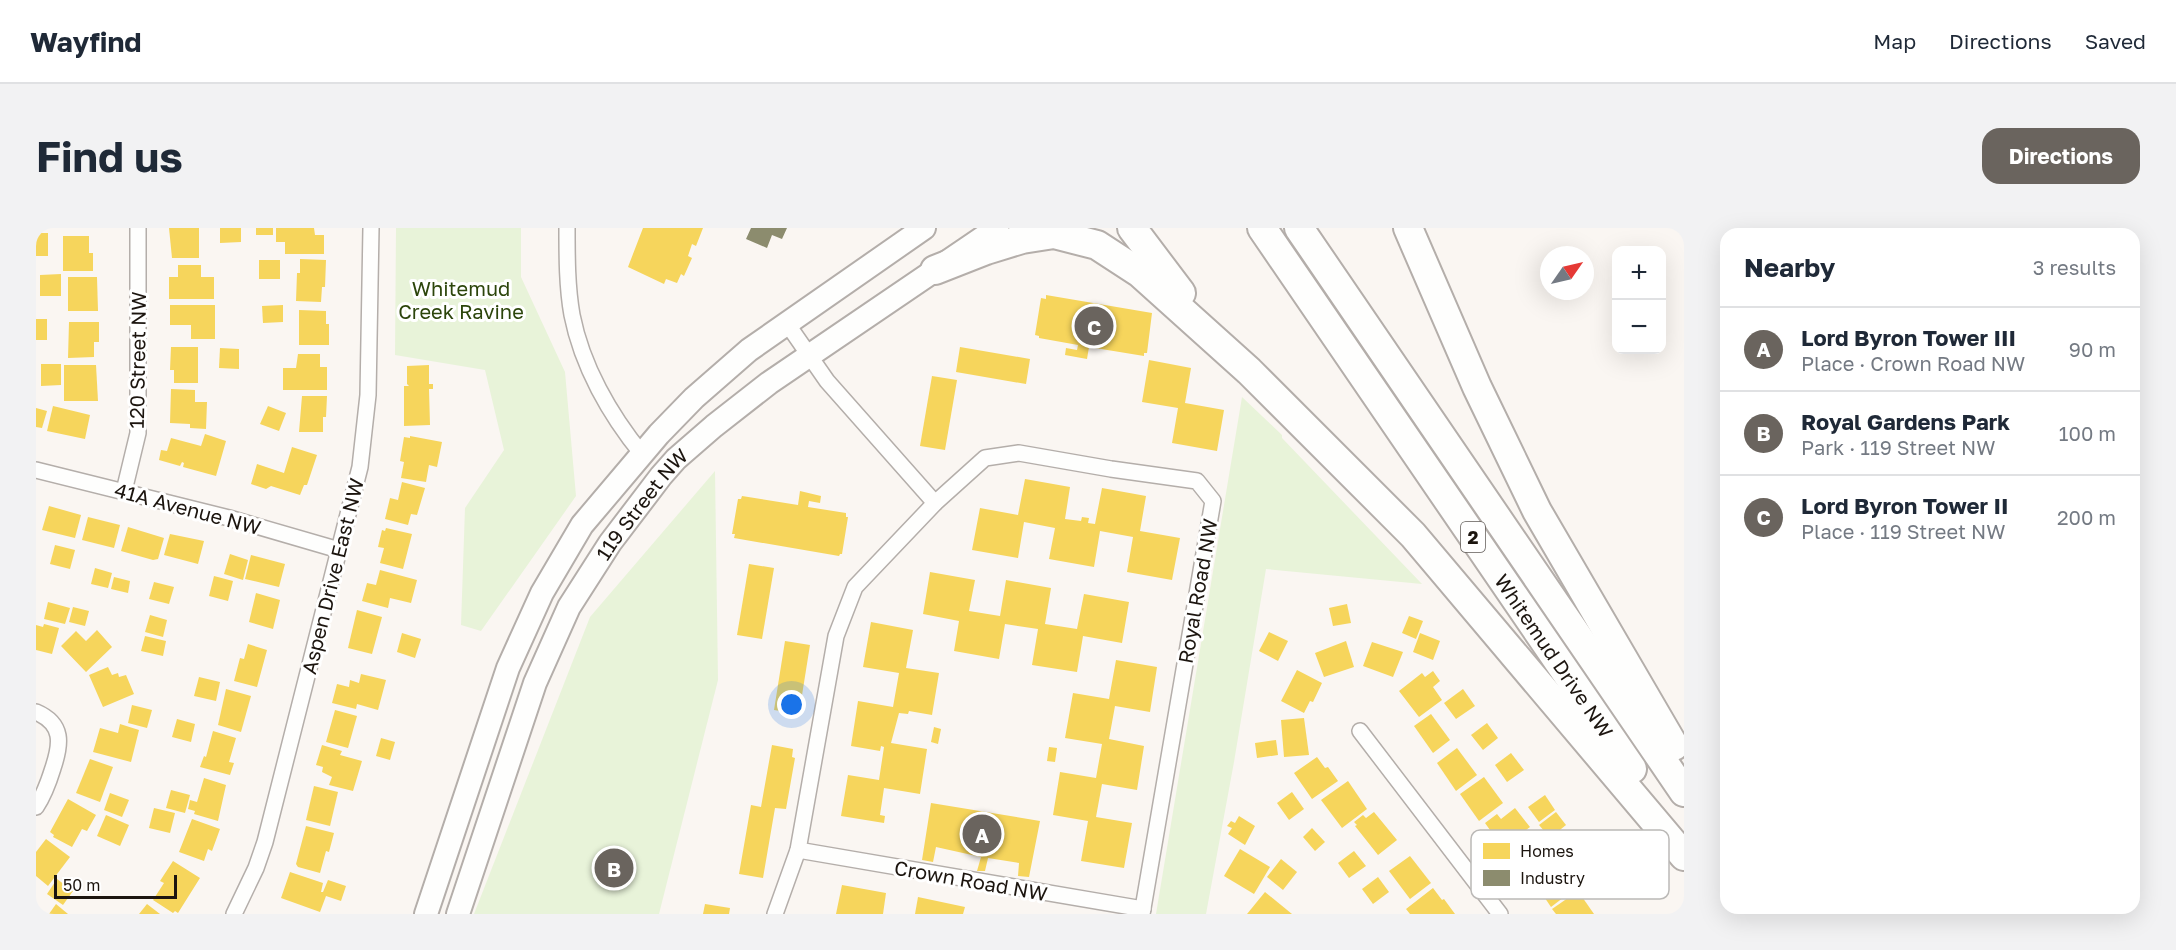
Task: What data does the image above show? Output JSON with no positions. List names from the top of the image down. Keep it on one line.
{"streets":{"highway":["2","Whitemud Drive NW"],"main road":["119 Street NW"],"street":["120 Street NW","41A Avenue NW","Aspen Drive East NW","Royal Road NW","Crown Road NW"]},"crossings":[["120 Street NW","41A Avenue NW"],["41A Avenue NW","Aspen Drive East NW"],["Royal Road NW","Crown Road NW"]],"parks":["Whitemud Creek Ravine"],"legend":["Homes","Industry"],"scale_bar":"50 m","north":"top right","page":{"header":"Wayfind","nav":["Map","Directions","Saved"],"buttons":"Directions","title":"Find us","heading":["Nearby","3 results"],"map_buttons":["+","−"],"pins":["C","A","B"],"list":[{"mark":"A","name":"Lord Byron Tower III","note":"Place · Crown Road NW","value":"90 m"},{"mark":"B","name":"Royal Gardens Park","note":"Park · 119 Street NW","value":"100 m"},{"mark":"C","name":"Lord Byron Tower II","note":"Place · 119 Street NW","value":"200 m"}],"scale":"50 m"}}
